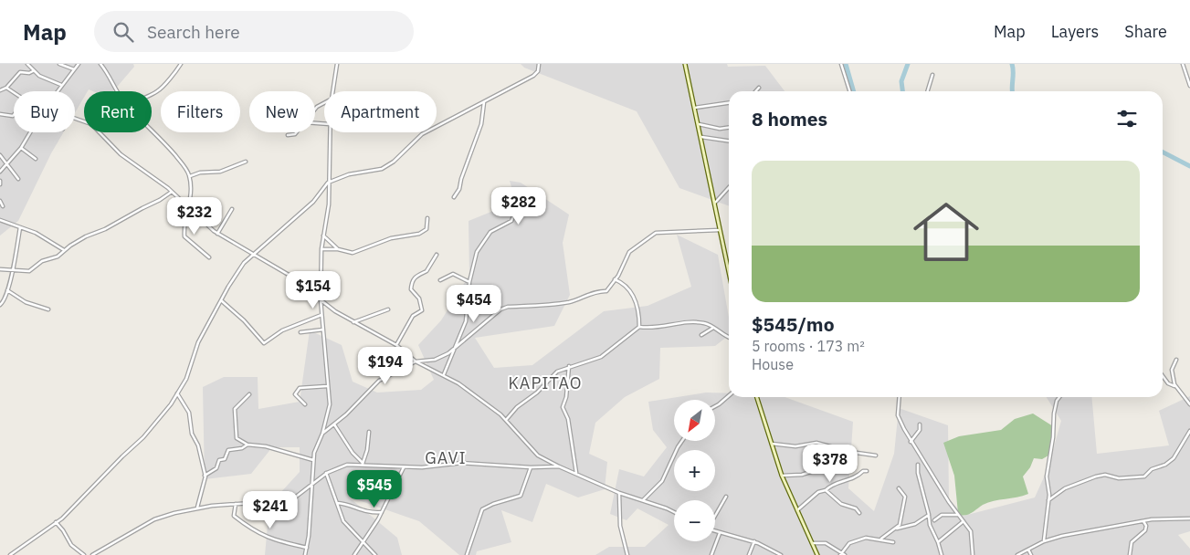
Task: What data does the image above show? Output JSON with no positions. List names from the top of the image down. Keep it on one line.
{"districts":["KAPITAO","GAVI"],"north":"bottom left","page":{"header":"Map","search":"Search here","nav":["Map","Layers","Share"],"chip":["Buy","Rent","Filters","New","Apartment"],"heading":"8 homes","list":[{"name":"$545/mo","note":"5 rooms · 173 m² · House"}],"price":["$282","$232","$154","$454","$194","$378","$545","$241"],"map_buttons":["+","−"]}}
